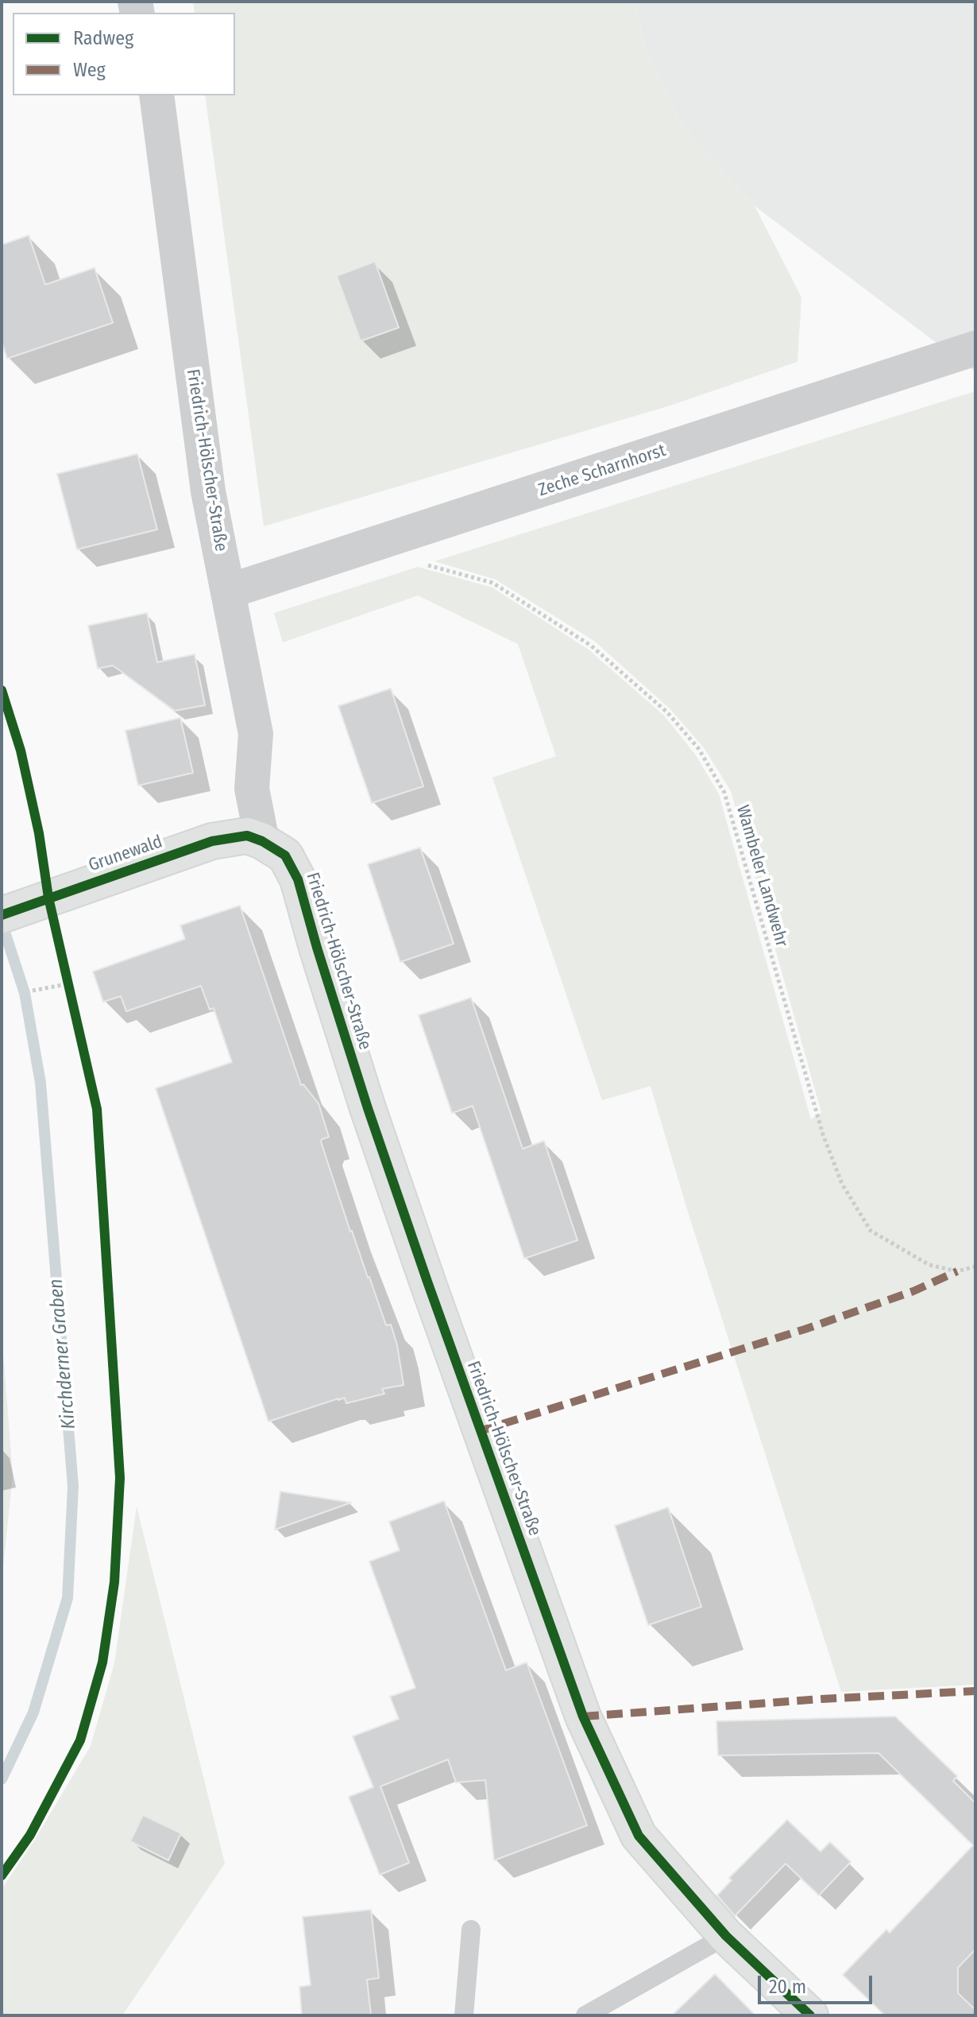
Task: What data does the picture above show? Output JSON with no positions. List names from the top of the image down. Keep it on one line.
{"streets":{"street":["Friedrich-Hölscher-Straße","Zeche Scharnhorst","Grunewald"],"path":["Wambeler Landwehr"]},"crossings":[["Friedrich-Hölscher-Straße","Zeche Scharnhorst"],["Friedrich-Hölscher-Straße","Grunewald"]],"water":["Kirchderner Graben"],"legend":["Radweg","Weg"],"scale_bar":"20 m"}
